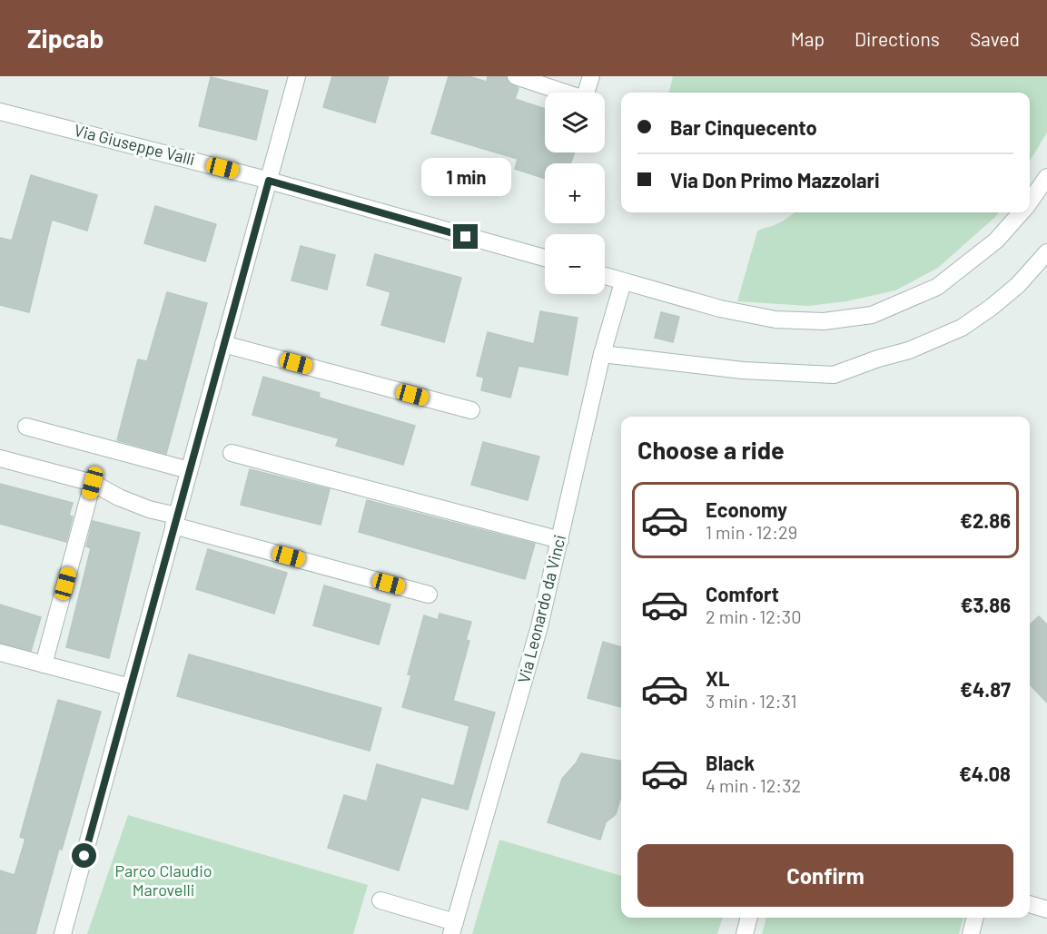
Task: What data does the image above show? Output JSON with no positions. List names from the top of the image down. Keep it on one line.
{"streets":{"street":["Via Giuseppe Valli","Via Leonardo da Vinci"]},"parks":["Parco Claudio Marovelli"],"page":{"header":"Zipcab","nav":["Map","Directions","Saved"],"map_buttons":["+","−"],"banner":["Bar Cinquecento","Via Don Primo Mazzolari"],"bubble":"1 min","heading":"Choose a ride","list":[{"name":"Economy","note":"1 min · 12:29","value":"€2.86"},{"name":"Comfort","note":"2 min · 12:30","value":"€3.86"},{"name":"XL","note":"3 min · 12:31","value":"€4.87"},{"name":"Black","note":"4 min · 12:32","value":"€4.08"}],"buttons":"Confirm"}}
